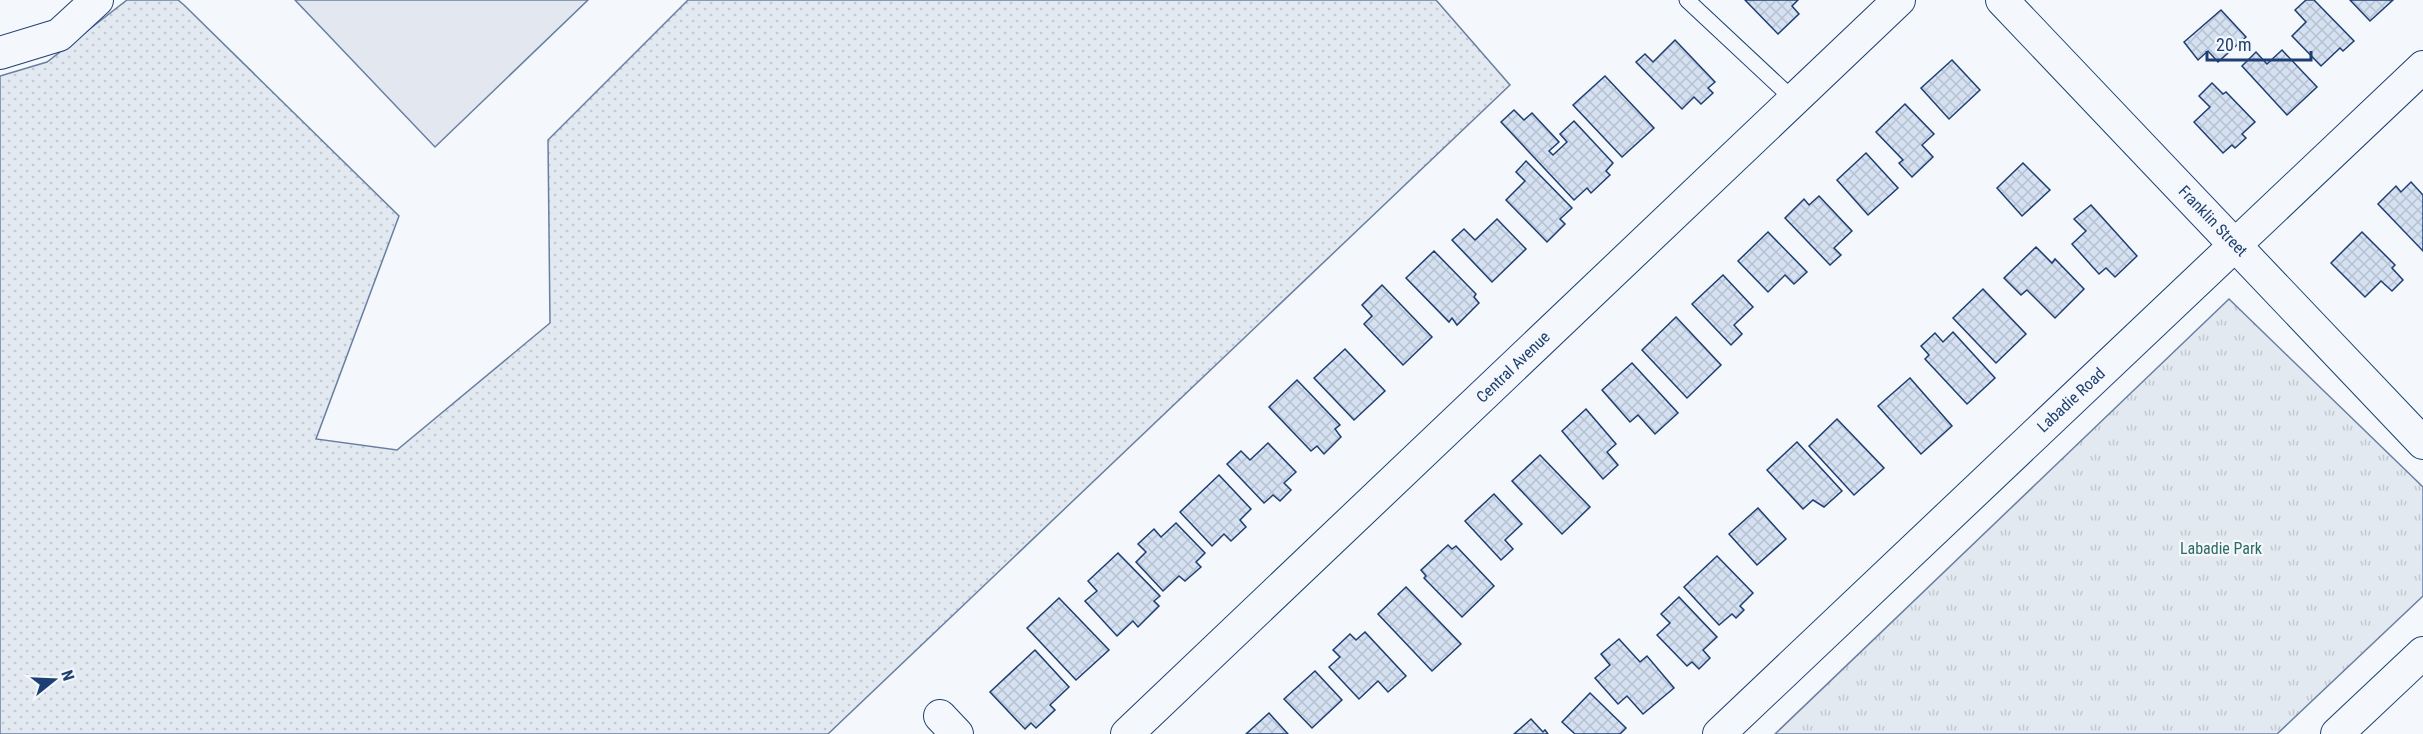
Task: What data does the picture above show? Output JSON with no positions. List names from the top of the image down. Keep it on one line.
{"streets":{"street":["Franklin Street","Central Avenue","Labadie Road"]},"crossings":[["Franklin Street","Labadie Road"]],"parks":["Labadie Park"],"scale_bar":"20 m","north":"right"}
